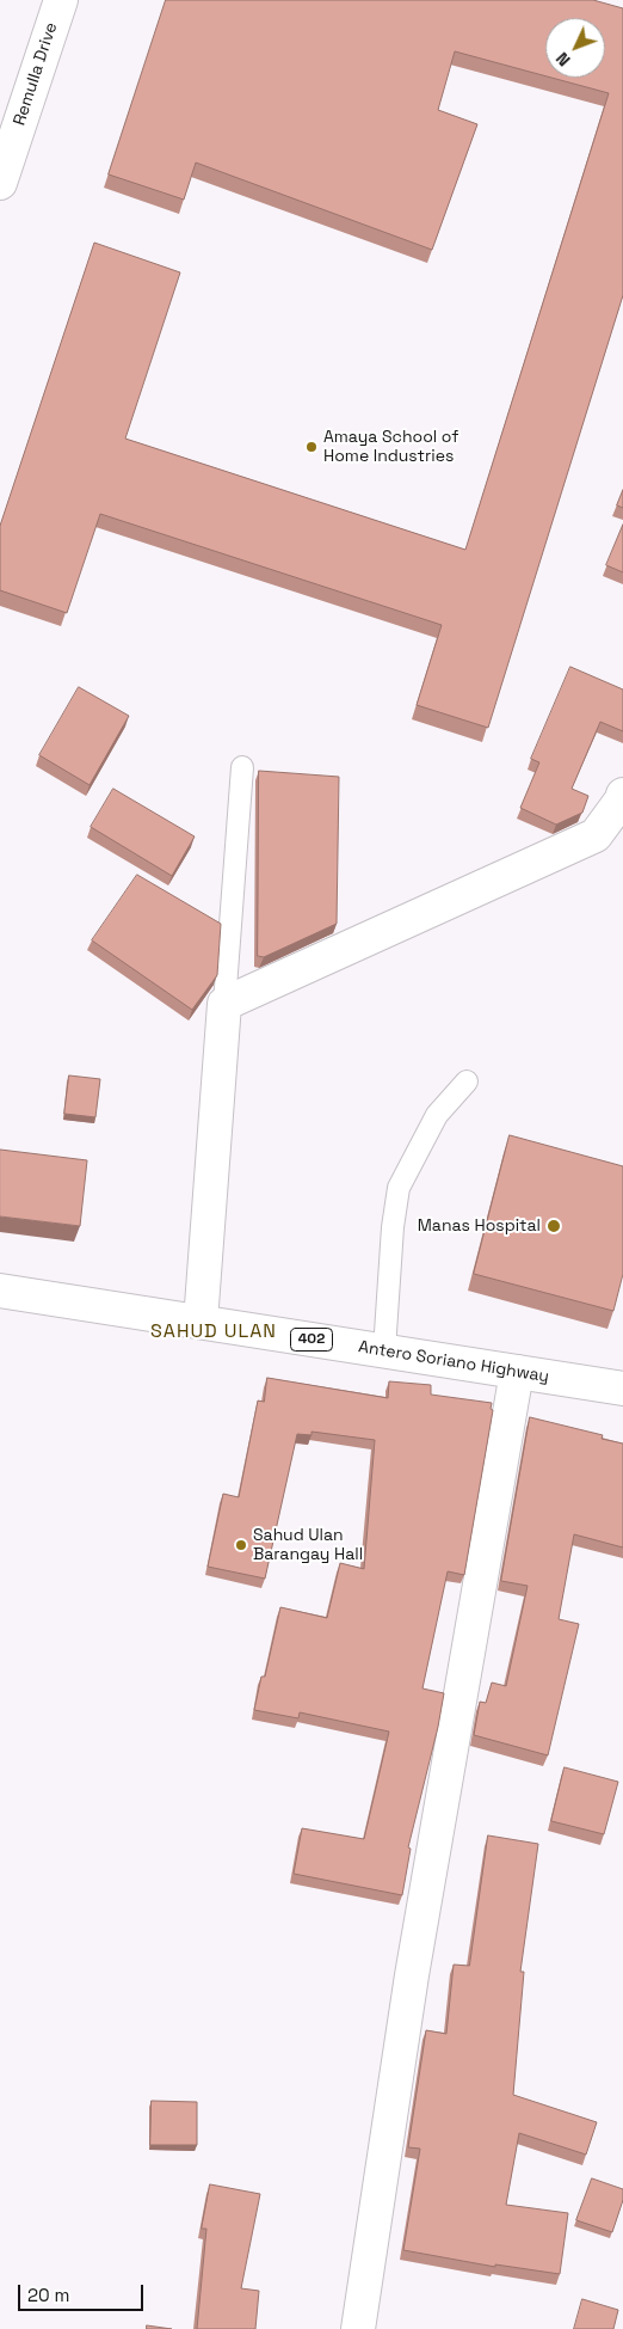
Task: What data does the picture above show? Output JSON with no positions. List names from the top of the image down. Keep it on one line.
{"streets":{"street":["Remulla Drive","402","Antero Soriano Highway"]},"districts":["SAHUD ULAN"],"places":["Amaya School of Home Industries","Manas Hospital","Sahud Ulan Barangay Hall"],"scale_bar":"20 m","north":"bottom left"}
